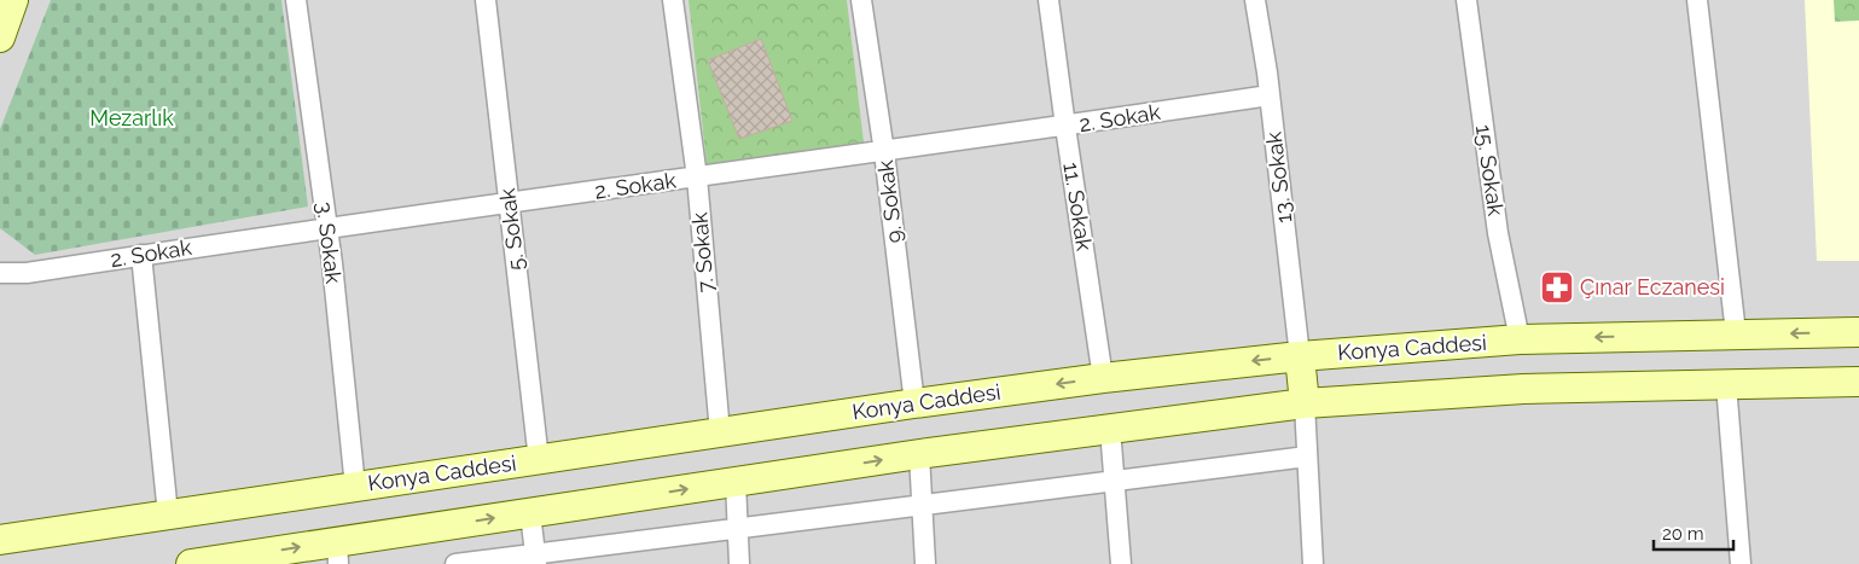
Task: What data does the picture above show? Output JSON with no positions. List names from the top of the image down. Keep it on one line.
{"streets":{"main road":["Konya Caddesi"],"street":["2. Sokak","15. Sokak","13. Sokak","9. Sokak","11. Sokak","5. Sokak","3. Sokak","7. Sokak"]},"crossings":[["2. Sokak","13. Sokak"],["2. Sokak","9. Sokak"],["2. Sokak","11. Sokak"],["2. Sokak","5. Sokak"],["2. Sokak","3. Sokak"],["2. Sokak","7. Sokak"],["15. Sokak","Konya Caddesi"],["13. Sokak","Konya Caddesi"],["9. Sokak","Konya Caddesi"],["11. Sokak","Konya Caddesi"],["5. Sokak","Konya Caddesi"],["3. Sokak","Konya Caddesi"],["7. Sokak","Konya Caddesi"]],"parks":["Mezarlık"],"places":{"pharmacy":["Çınar Eczanesi"]},"scale_bar":"20 m"}
